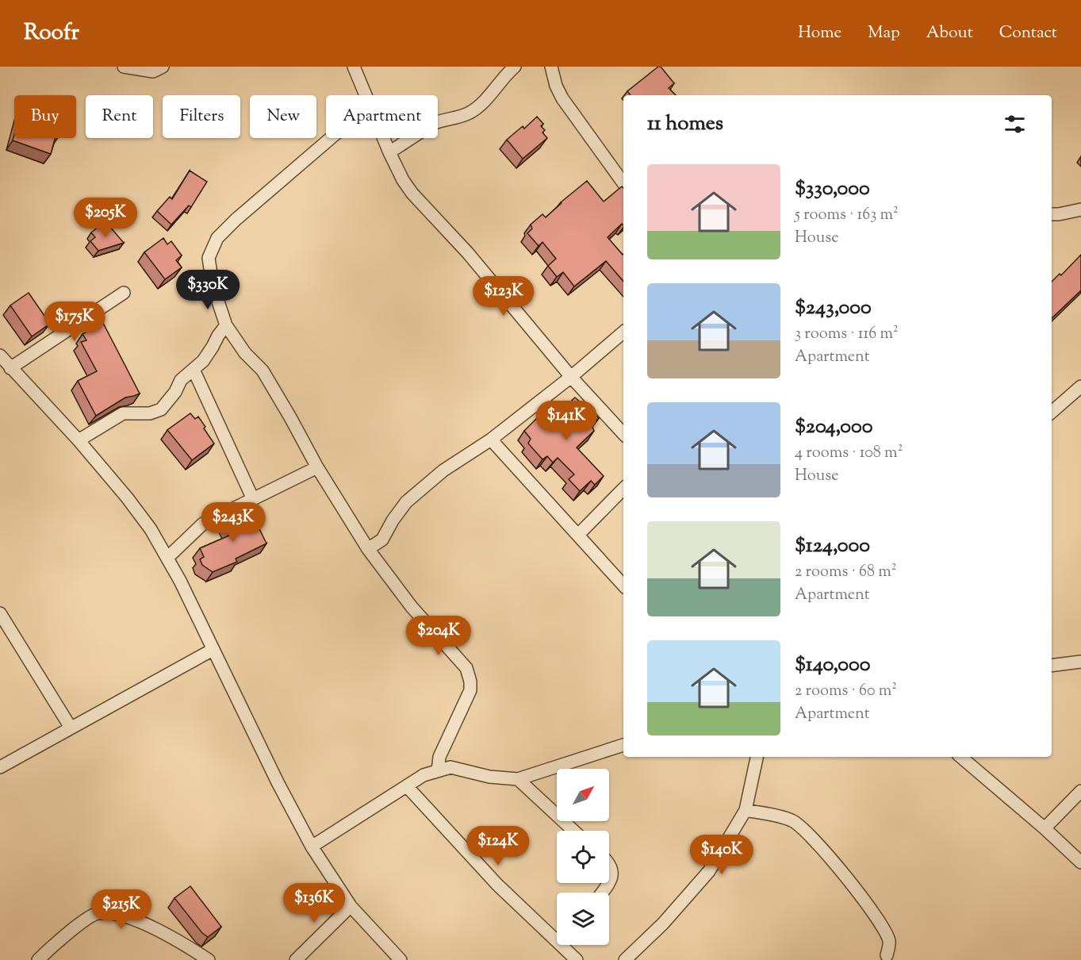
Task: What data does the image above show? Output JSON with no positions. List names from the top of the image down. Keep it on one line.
{"north":"top right","page":{"header":"Roofr","nav":["Home","Map","About","Contact"],"chip":["Buy","Rent","Filters","New","Apartment"],"heading":"11 homes","list":[{"name":"$330,000","note":"5 rooms · 163 m² · House"},{"name":"$243,000","note":"3 rooms · 116 m² · Apartment"},{"name":"$204,000","note":"4 rooms · 108 m² · House"},{"name":"$124,000","note":"2 rooms · 68 m² · Apartment"},{"name":"$140,000","note":"2 rooms · 60 m² · Apartment"}],"price":["$205K","$330K","$123K","$175K","$141K","$243K","$204K","$124K","$140K","$136K","$215K"]}}
